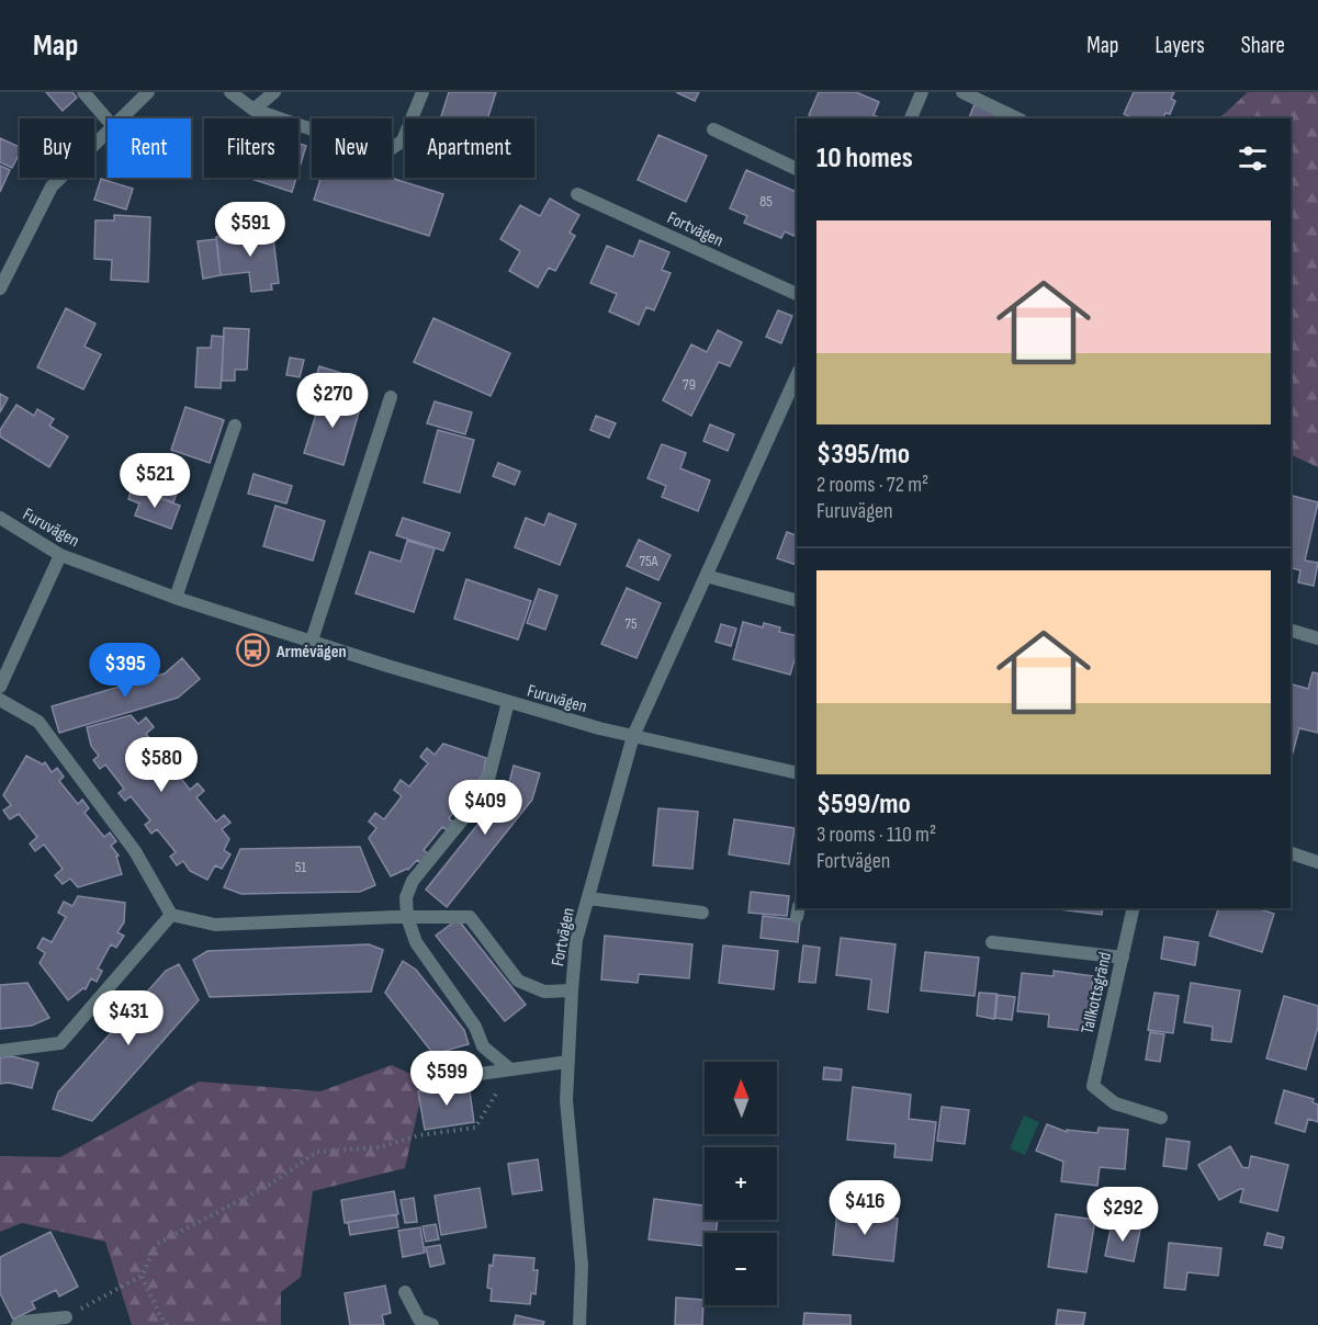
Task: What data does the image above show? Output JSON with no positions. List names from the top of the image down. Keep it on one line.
{"streets":{"street":["Fortvägen","Furuvägen","Tallkottsgränd"]},"crossings":[["Fortvägen","Furuvägen"]],"places":{"bus stop":["Armévägen"]},"house_numbers":["85","79","75A","75","51"],"north":"top","page":{"header":"Map","nav":["Map","Layers","Share"],"chip":["Buy","Rent","Filters","New","Apartment"],"heading":"10 homes","list":[{"name":"$395/mo","note":"2 rooms · 72 m² · Furuvägen"},{"name":"$599/mo","note":"3 rooms · 110 m² · Fortvägen"}],"price":["$591","$270","$521","$395","$580","$409","$431","$599","$416","$292"],"map_buttons":["+","−"]}}
